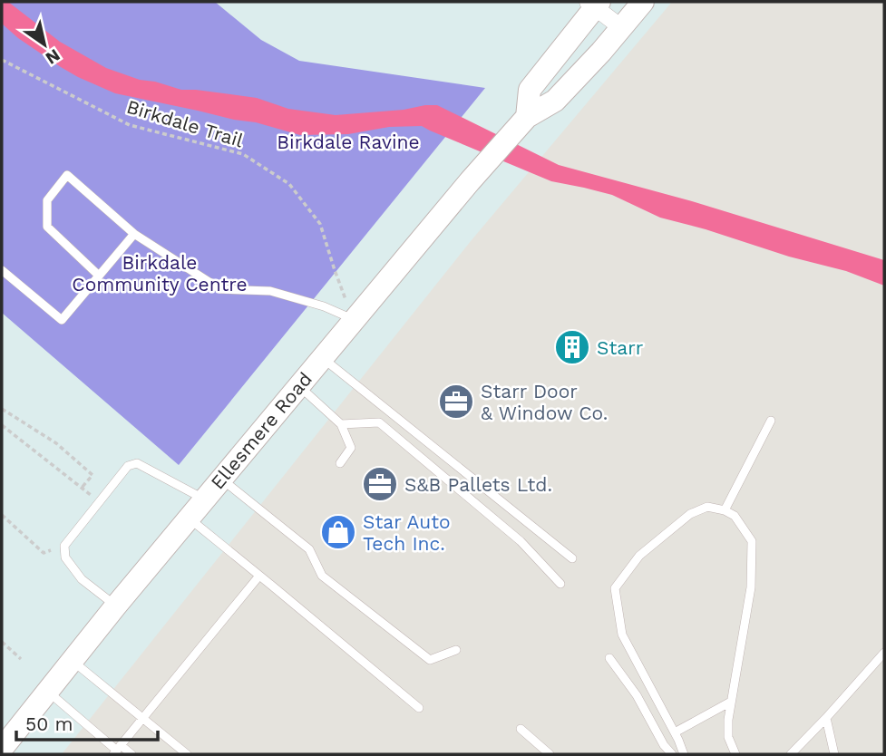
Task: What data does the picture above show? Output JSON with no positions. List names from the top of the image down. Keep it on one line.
{"streets":{"main road":["Ellesmere Road"],"path":["Birkdale Trail"]},"crossings":[["Birkdale Trail","Ellesmere Road"]],"parks":["Birkdale Ravine","Birkdale Community Centre"],"places":{"building":["Starr"],"office":["Starr Door & Window Co.","S&B Pallets Ltd."],"shop":["Star Auto Tech Inc."]},"scale_bar":"50 m","north":"bottom right"}
